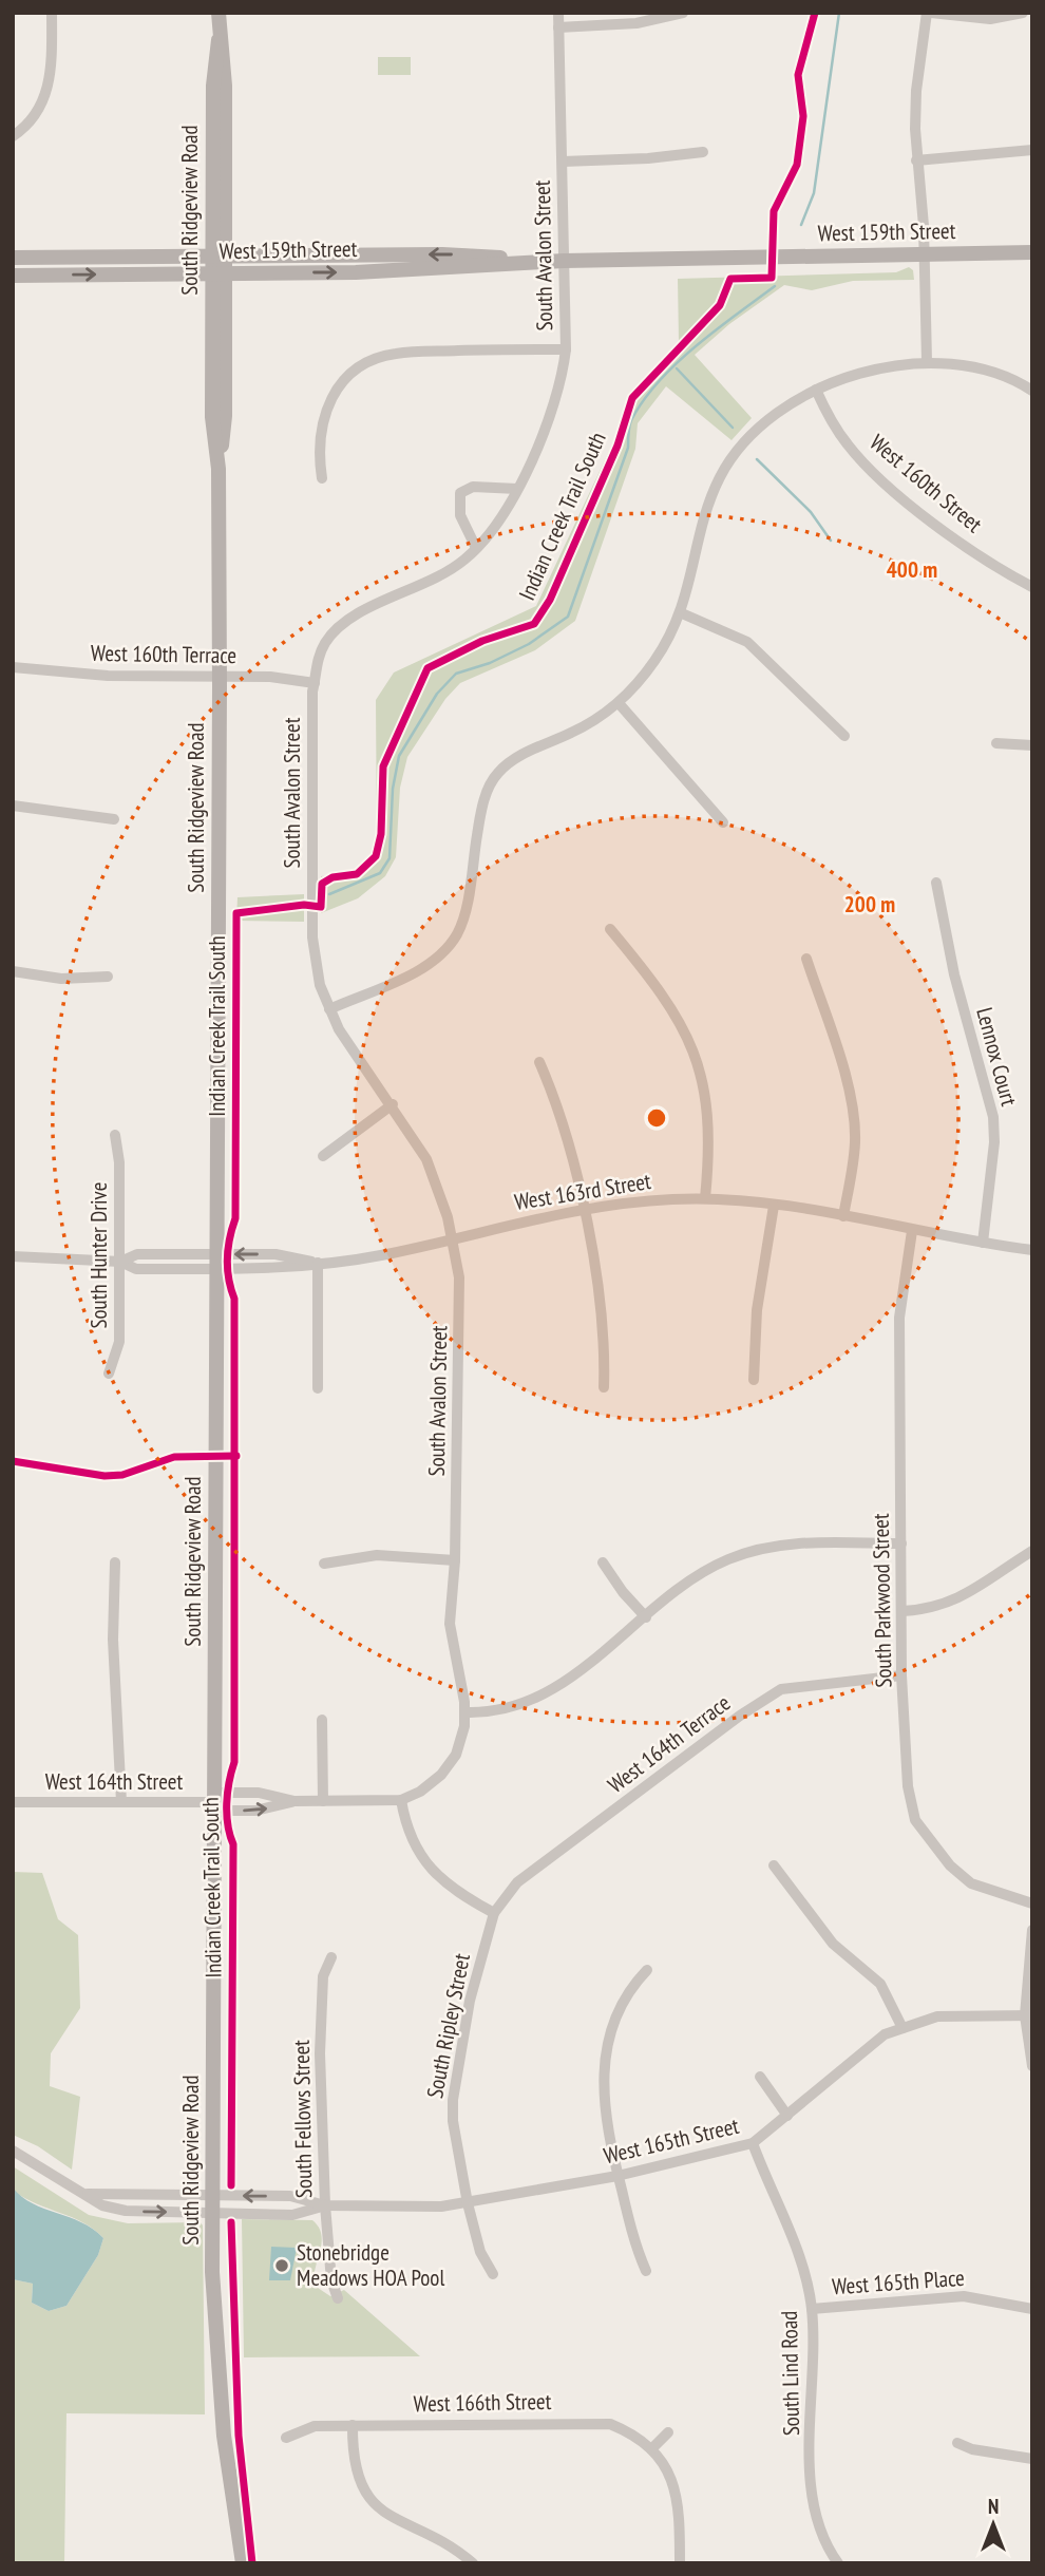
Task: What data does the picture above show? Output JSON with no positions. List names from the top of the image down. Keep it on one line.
{"streets":{"main road":["South Ridgeview Road","West 159th Street"],"street":["South Avalon Street","West 160th Street","West 160th Terrace","Lennox Court","West 163rd Street","South Hunter Drive","South Parkwood Street","West 164th Terrace","West 164th Street","South Ripley Street","South Fellows Street","West 165th Street","West 165th Place","South Lind Road","West 166th Street"],"cycle path":["Indian Creek Trail South"]},"crossings":[["South Ridgeview Road","West 159th Street"],["South Ridgeview Road","West 160th Terrace"],["South Ridgeview Road","West 163rd Street"],["South Ridgeview Road","West 164th Street"],["South Ridgeview Road","West 165th Street"],["West 159th Street","South Avalon Street"],["South Avalon Street","West 160th Terrace"],["South Avalon Street","West 163rd Street"],["South Avalon Street","West 164th Street"],["Lennox Court","West 163rd Street"],["West 163rd Street","South Hunter Drive"],["West 163rd Street","South Parkwood Street"],["South Parkwood Street","West 164th Terrace"],["West 164th Terrace","South Ripley Street"],["South Ripley Street","West 165th Street"],["South Fellows Street","West 165th Street"],["West 165th Street","South Lind Road"],["West 165th Place","South Lind Road"]],"places":["Stonebridge Meadows HOA Pool"],"north":"top","rings":["400 m","200 m"]}
